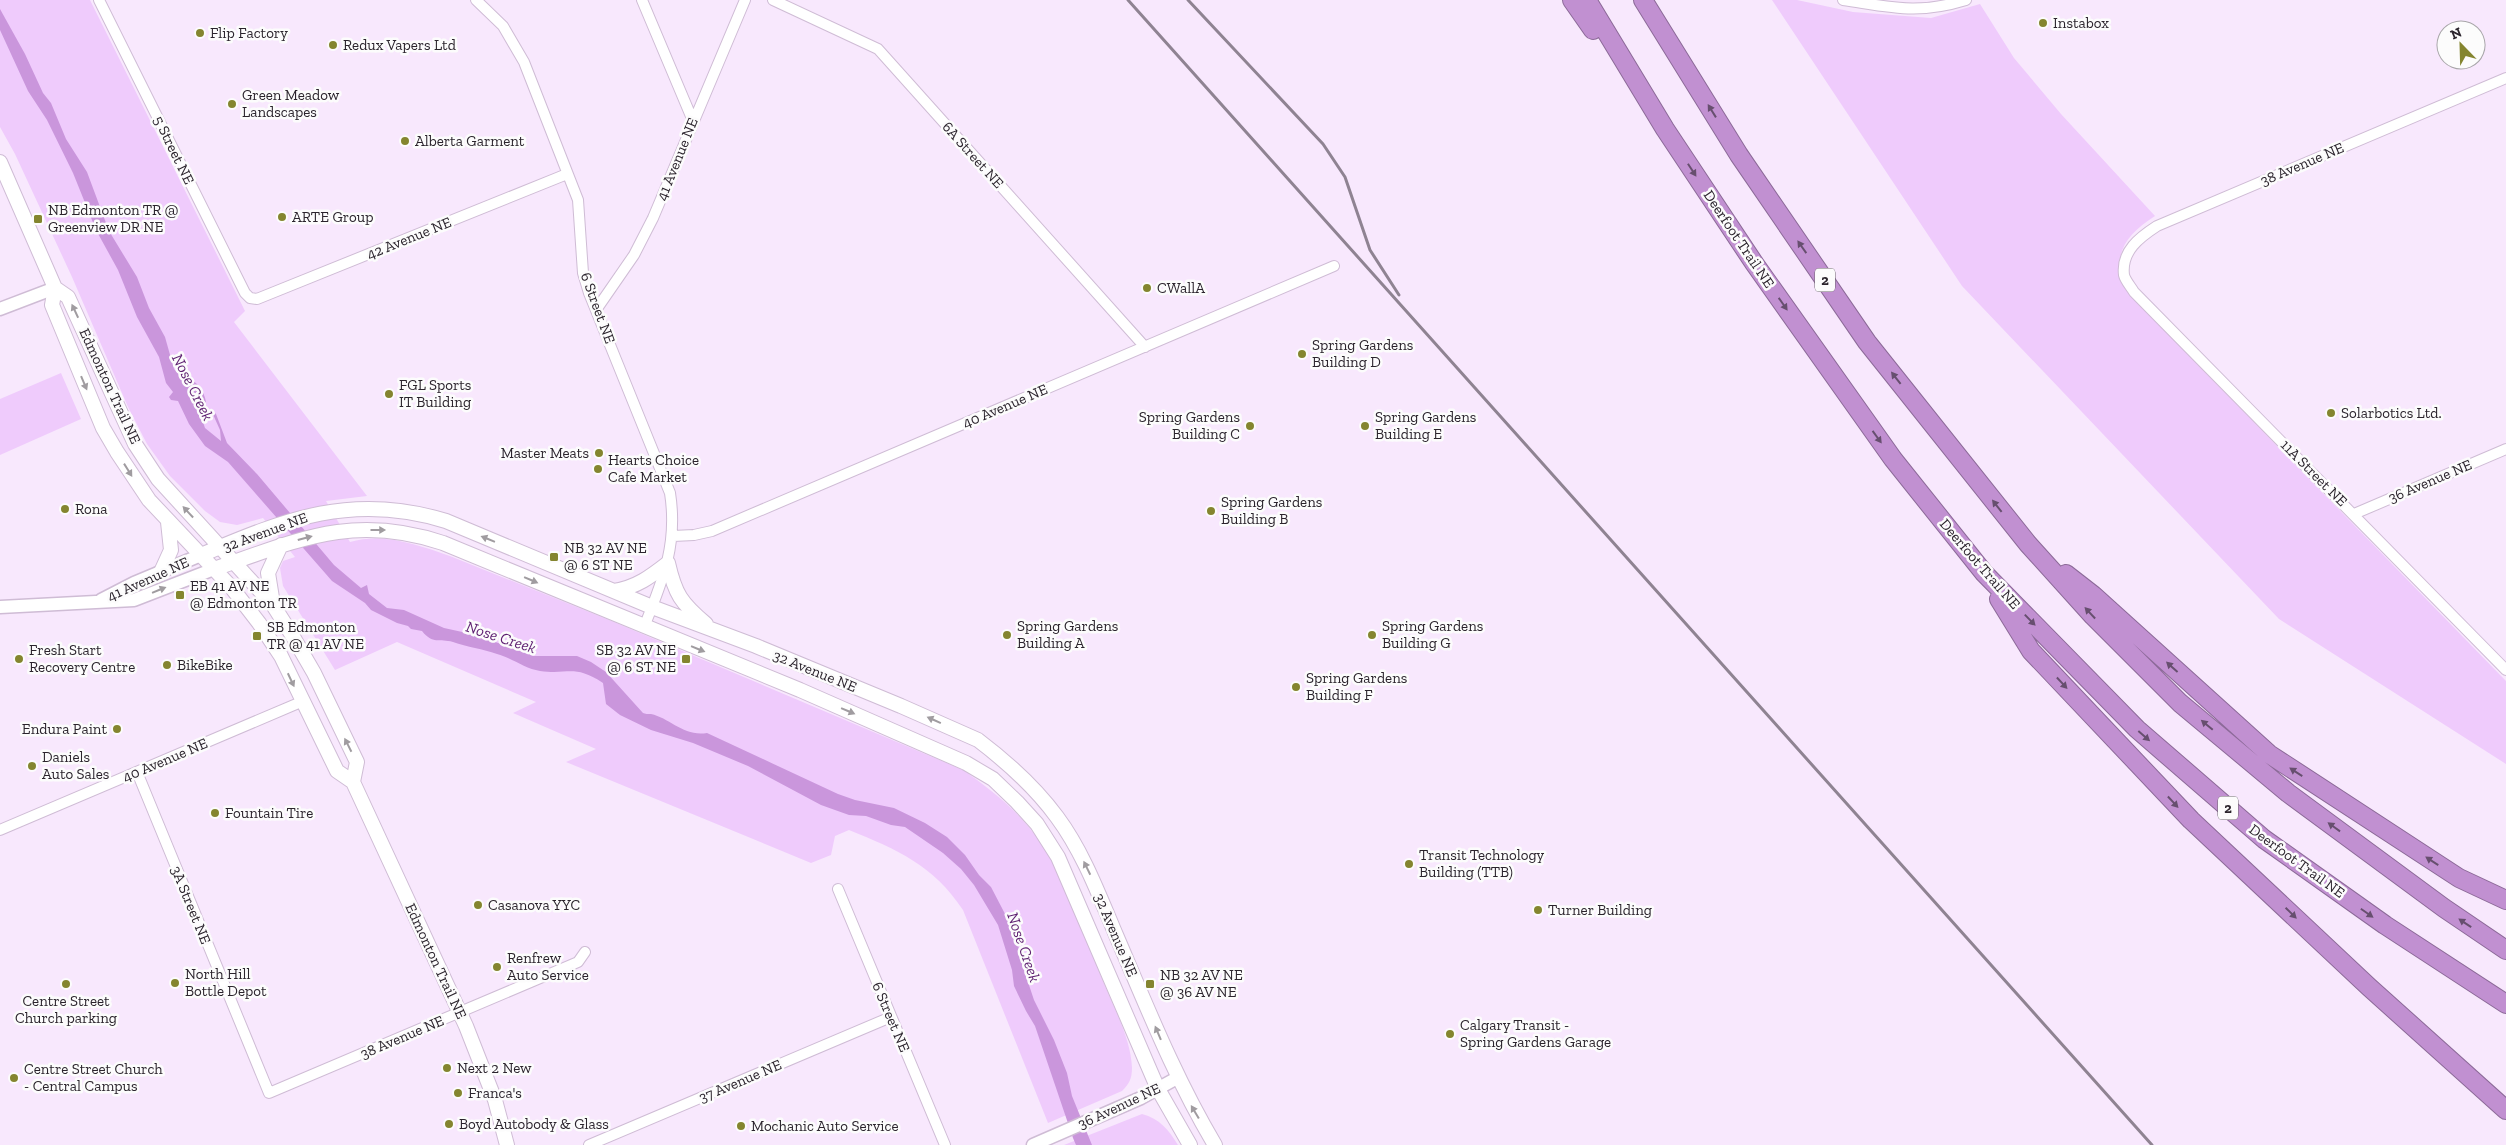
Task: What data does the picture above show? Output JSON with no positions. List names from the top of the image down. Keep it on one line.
{"streets":{"highway":["Deerfoot Trail NE","2"],"main road":["Edmonton Trail NE","32 Avenue NE"],"street":["5 Street NE","6A Street NE","41 Avenue NE","38 Avenue NE","42 Avenue NE","6 Street NE","40 Avenue NE","11A Street NE","36 Avenue NE","3A Street NE","37 Avenue NE"]},"crossings":[["5 Street NE","42 Avenue NE"],["6A Street NE","40 Avenue NE"],["41 Avenue NE","6 Street NE"],["41 Avenue NE","Edmonton Trail NE"],["41 Avenue NE","32 Avenue NE"],["38 Avenue NE","Edmonton Trail NE"],["38 Avenue NE","11A Street NE"],["38 Avenue NE","3A Street NE"],["42 Avenue NE","6 Street NE"],["6 Street NE","40 Avenue NE"],["6 Street NE","32 Avenue NE"],["6 Street NE","37 Avenue NE"],["Edmonton Trail NE","40 Avenue NE"],["Edmonton Trail NE","32 Avenue NE"],["40 Avenue NE","3A Street NE"],["11A Street NE","36 Avenue NE"],["36 Avenue NE","32 Avenue NE"]],"water":["Nose Creek"],"places":{"other":["Instabox","Flip Factory","Redux Vapers Ltd","Green Meadow Landscapes","Alberta Garment","ARTE Group","CWallA","Spring Gardens Building D","FGL Sports IT Building","Solarbotics Ltd.","Spring Gardens Building C","Spring Gardens Building E","Master Meats","Hearts Choice Cafe Market","Rona","Spring Gardens Building B","Spring Gardens Building A","Spring Gardens Building G","Fresh Start Recovery Centre","BikeBike","Spring Gardens Building F","Endura Paint","Daniels Auto Sales","Fountain Tire","Transit Technology Building (TTB)","Casanova YYC","Turner Building","Renfrew Auto Service","North Hill Bottle Depot","Centre Street Church parking","Calgary Transit - Spring Gardens Garage","Next 2 New","Centre Street Church - Central Campus","Franca's","Boyd Autobody & Glass","Mochanic Auto Service"],"transit":["NB Edmonton TR @ Greenview DR NE","NB 32 AV NE @ 6 ST NE","EB 41 AV NE @ Edmonton TR","SB Edmonton TR @ 41 AV NE","SB 32 AV NE @ 6 ST NE","NB 32 AV NE @ 36 AV NE"]},"north":"top left"}
